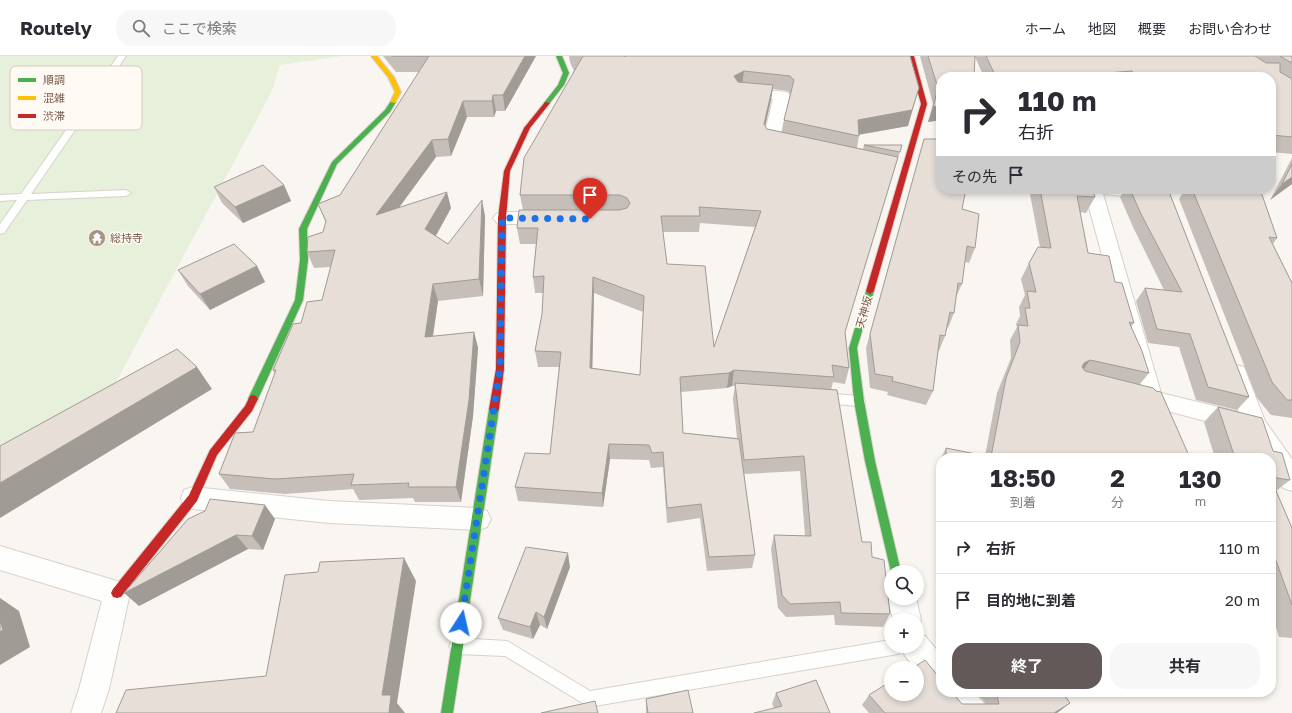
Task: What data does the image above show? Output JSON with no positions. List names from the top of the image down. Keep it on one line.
{"streets":{"street":["天神坂"]},"places":{"temple":["総持寺"]},"legend":["順調","混雑","渋滞"],"page":{"header":"Routely","search":"ここで検索","nav":["ホーム","地図","概要","お問い合わせ"],"turn":["110 m","右折"],"then":"その先","eta":["18:50","到着","2","分","130","m"],"list":[{"name":"右折","value":"110 m"},{"name":"目的地に到着","value":"20 m"}],"map_buttons":["+","−"],"buttons":["終了","共有"]}}
